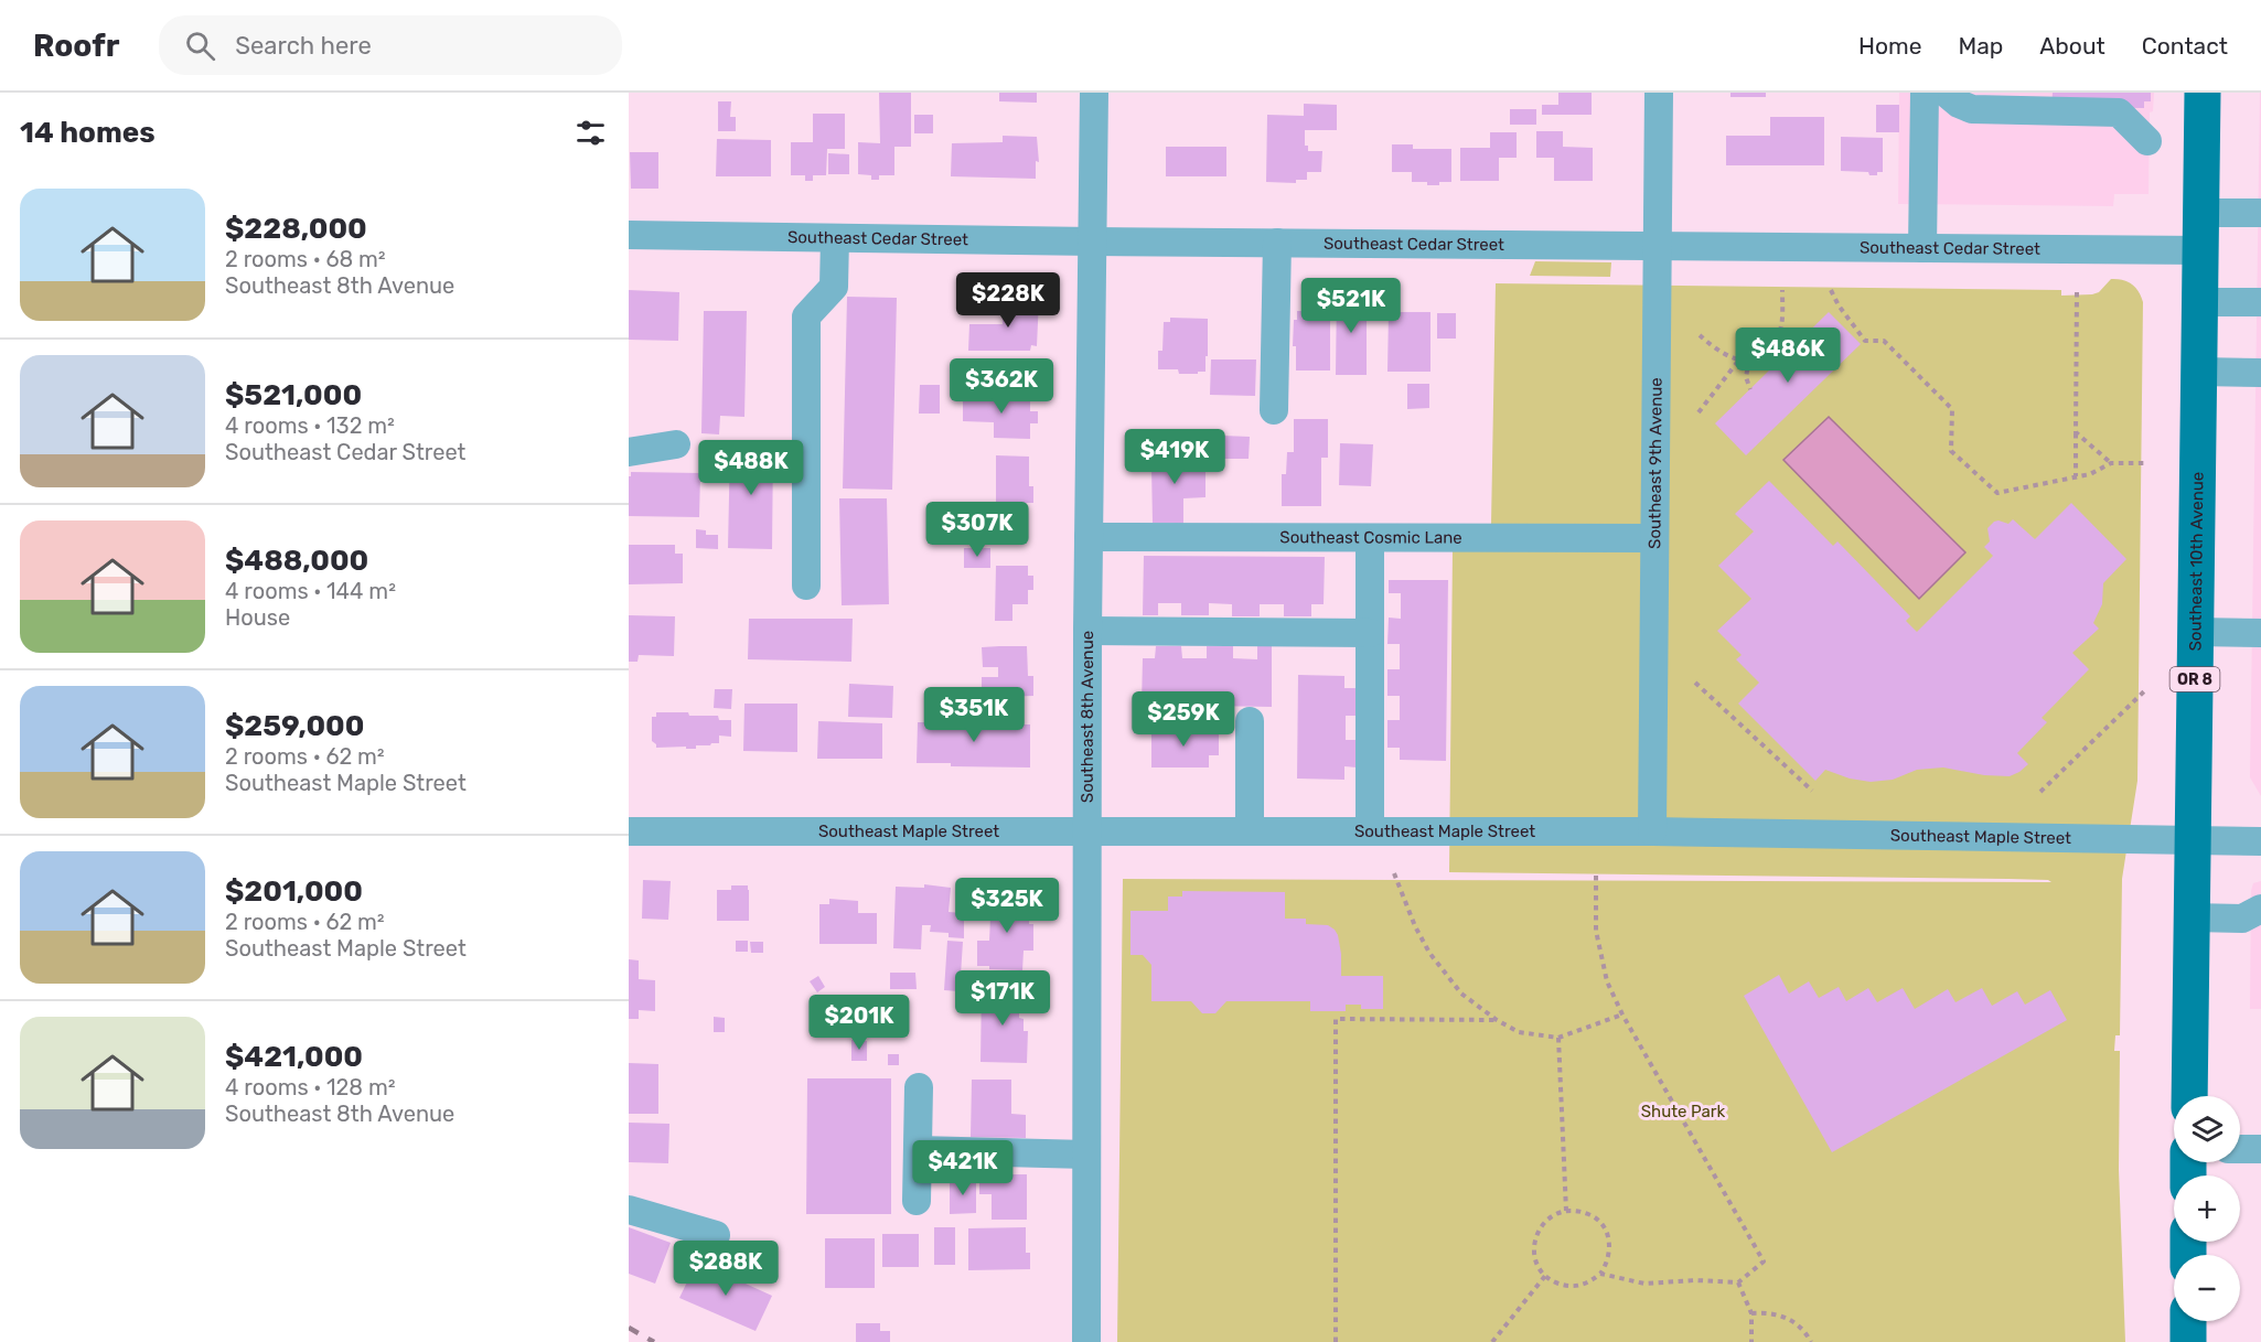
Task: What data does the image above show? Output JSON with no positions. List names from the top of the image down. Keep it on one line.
{"streets":{"main road":["Southeast 10th Avenue","OR 8"],"street":["Southeast Cedar Street","Southeast 9th Avenue","Southeast Cosmic Lane","Southeast 8th Avenue","Southeast Maple Street"]},"crossings":[["Southeast Cedar Street","Southeast 9th Avenue"],["Southeast Cedar Street","Southeast 10th Avenue"],["Southeast Cedar Street","Southeast 8th Avenue"],["Southeast 9th Avenue","Southeast Cosmic Lane"],["Southeast 9th Avenue","Southeast Maple Street"],["Southeast Cosmic Lane","Southeast 8th Avenue"],["Southeast 10th Avenue","Southeast Maple Street"],["Southeast 8th Avenue","Southeast Maple Street"]],"parks":["Shute Park"],"page":{"header":"Roofr","search":"Search here","nav":["Home","Map","About","Contact"],"heading":"14 homes","list":[{"name":"$228,000","note":"2 rooms · 68 m² · Southeast 8th Avenue"},{"name":"$521,000","note":"4 rooms · 132 m² · Southeast Cedar Street"},{"name":"$488,000","note":"4 rooms · 144 m² · House"},{"name":"$259,000","note":"2 rooms · 62 m² · Southeast Maple Street"},{"name":"$201,000","note":"2 rooms · 62 m² · Southeast Maple Street"},{"name":"$421,000","note":"4 rooms · 128 m² · Southeast 8th Avenue"}],"price":["$228K","$521K","$486K","$362K","$419K","$488K","$307K","$351K","$259K","$325K","$171K","$201K","$421K","$288K"],"map_buttons":["+","−"]}}
